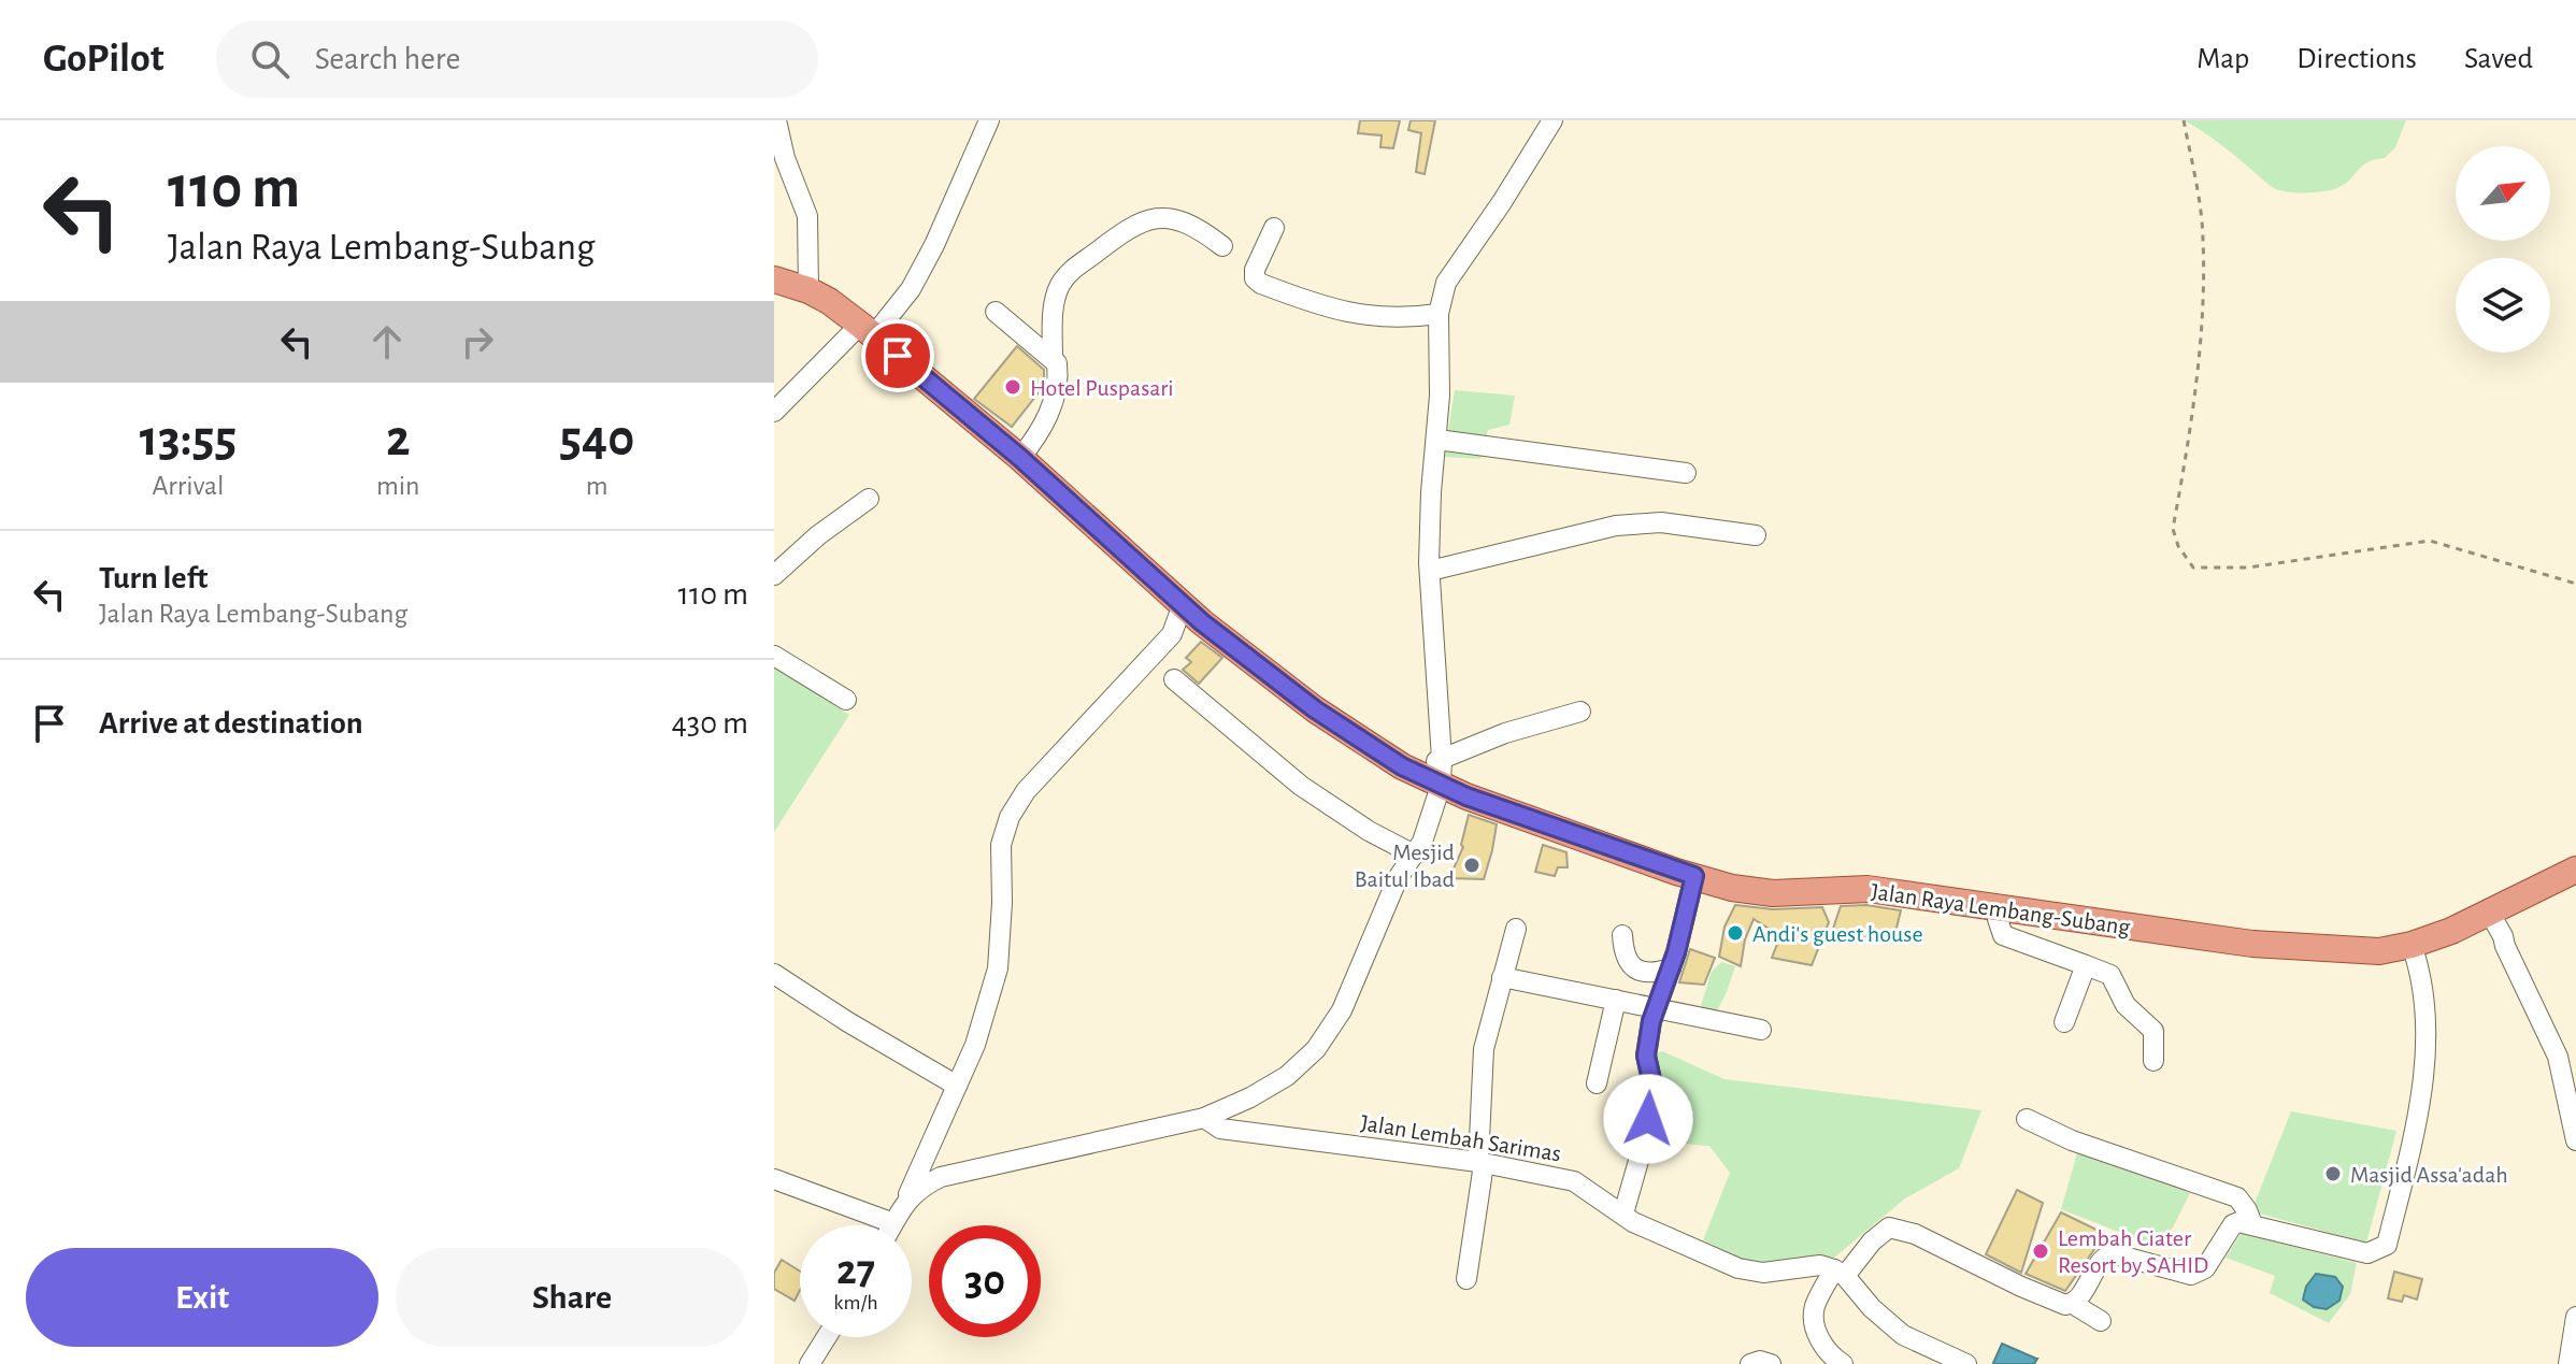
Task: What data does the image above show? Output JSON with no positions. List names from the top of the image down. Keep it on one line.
{"streets":{"main road":["Jalan Raya Lembang-Subang"],"street":["Jalan Lembah Sarimas"]},"places":["Hotel Puspasari","Mesjid Baitul Ibad","Andi's guest house","Masjid Assa'adah","Lembah Ciater Resort by SAHID"],"north":"top right","page":{"header":"GoPilot","search":"Search here","nav":["Map","Directions","Saved"],"turn":["110 m","Jalan Raya Lembang-Subang"],"eta":["13:55","Arrival","2","min","540","m"],"list":[{"name":"Turn left","note":"Jalan Raya Lembang-Subang","value":"110 m"},{"name":"Arrive at destination","value":"430 m"}],"speed":"27 km/h","limit":"30","buttons":["Exit","Share"]}}
